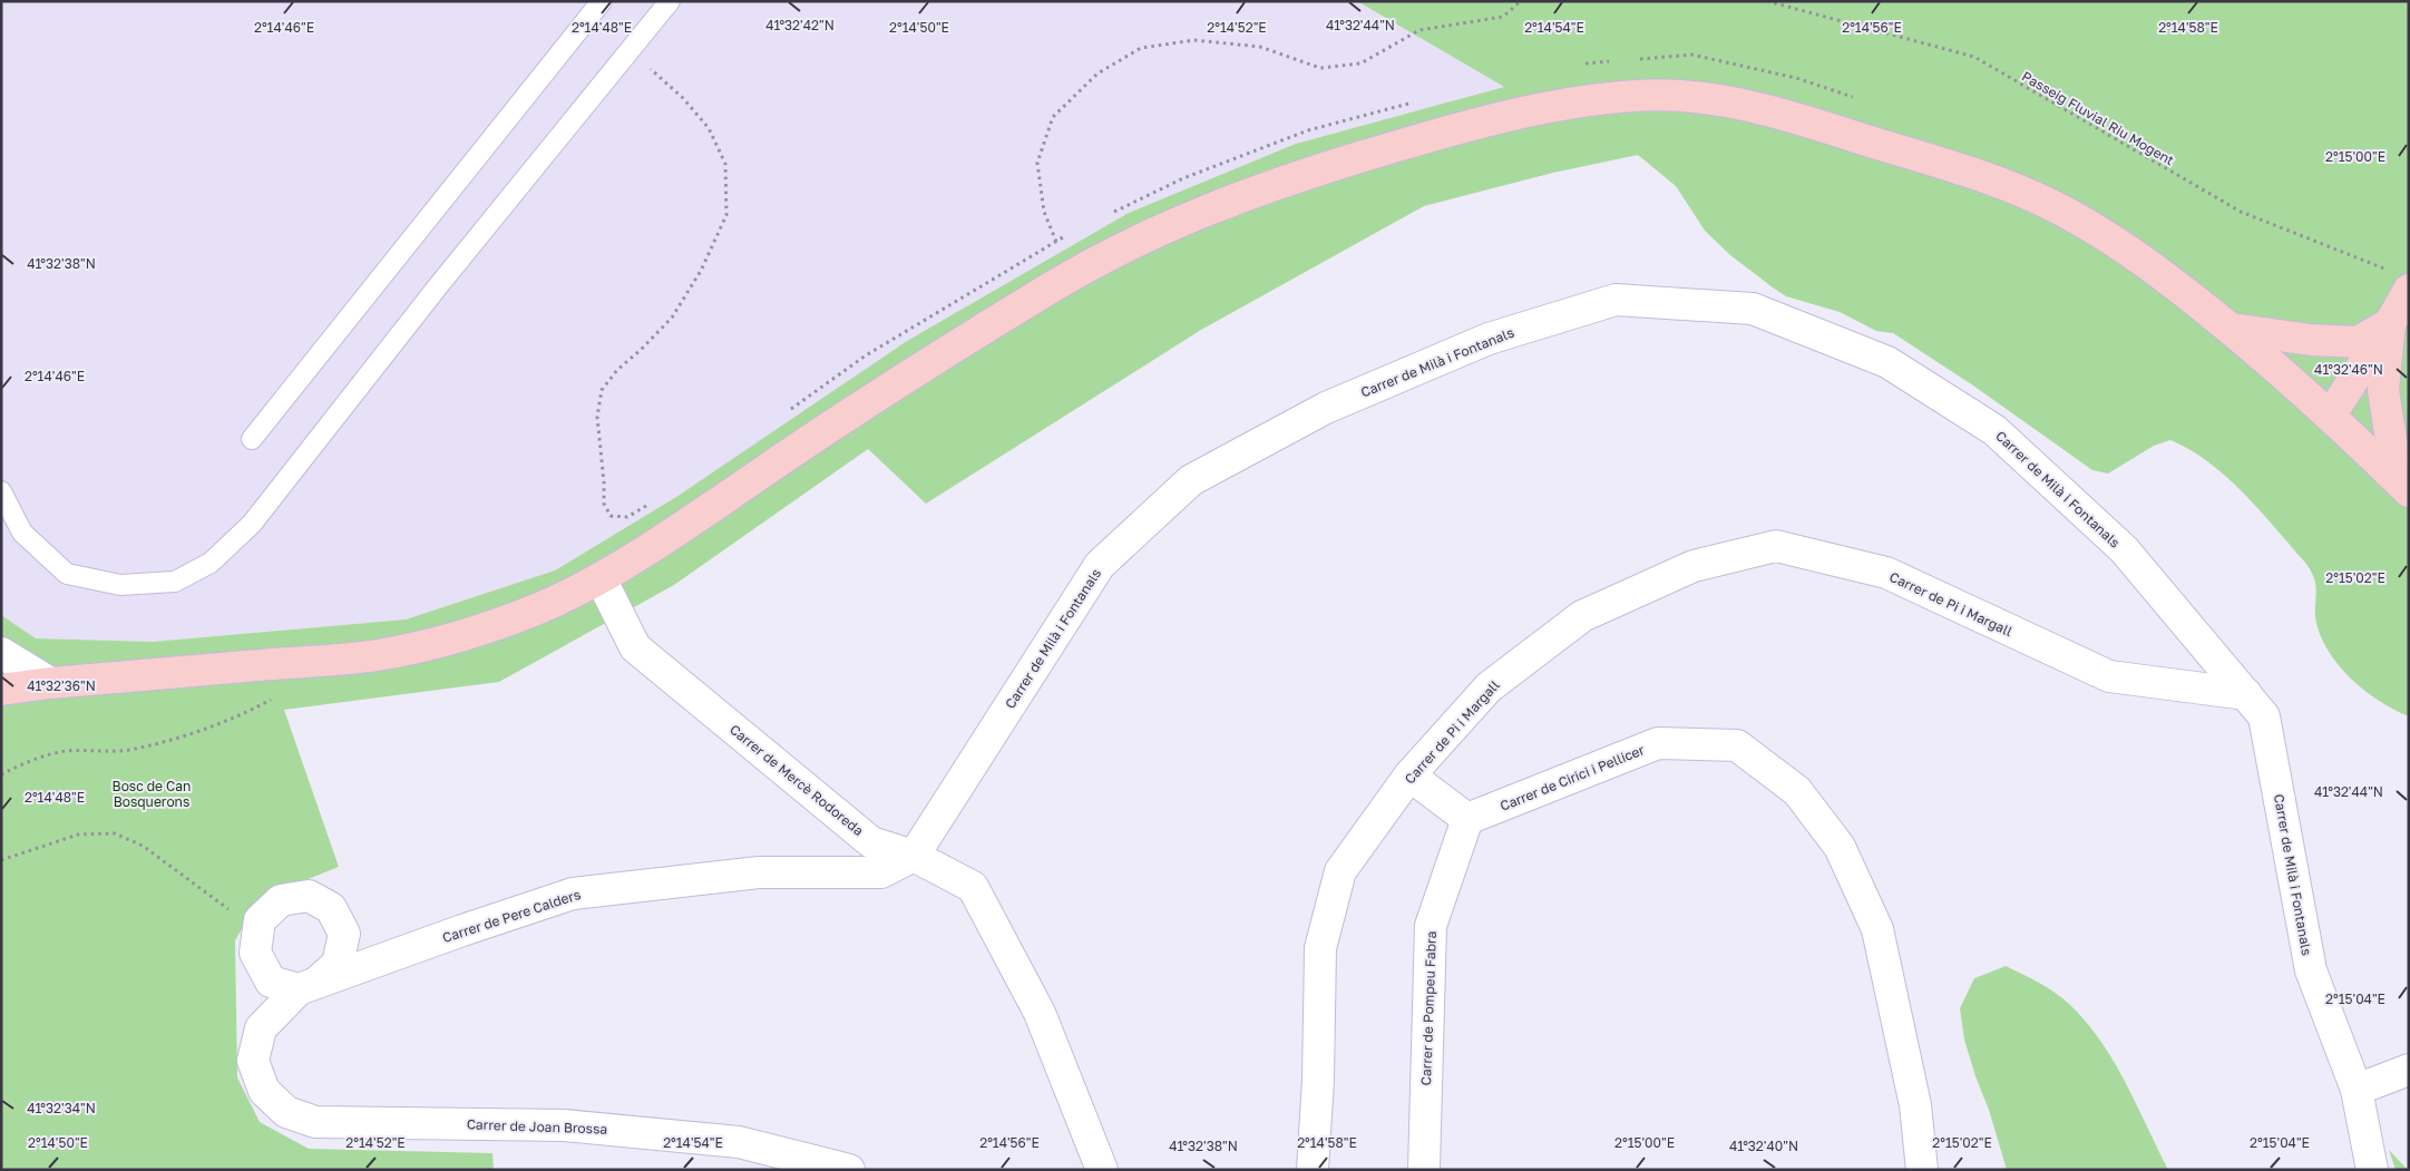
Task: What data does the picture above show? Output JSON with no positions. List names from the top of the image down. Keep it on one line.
{"streets":{"street":["Carrer de Milà i Fontanals","Carrer de Pi i Margall","Carrer de Cirici i Pellicer","Carrer de Mercè Rodoreda","Carrer de Pere Calders","Carrer de Pompeu Fabra","Carrer de Joan Brossa"],"path":["Passeig Fluvial Riu Mogent"]},"crossings":[["Carrer de Milà i Fontanals","Carrer de Pi i Margall"],["Carrer de Milà i Fontanals","Carrer de Mercè Rodoreda"],["Carrer de Milà i Fontanals","Carrer de Pere Calders"],["Carrer de Cirici i Pellicer","Carrer de Pompeu Fabra"],["Carrer de Mercè Rodoreda","Carrer de Pere Calders"],["Carrer de Pere Calders","Carrer de Joan Brossa"]],"parks":["Bosc de Can Bosquerons"],"coordinates":["41°32'44\"N","41°32'42\"N","2°14'46\"E","2°14'48\"E","2°14'50\"E","2°14'52\"E","2°14'54\"E","2°14'56\"E","2°14'58\"E","2°15'00\"E","41°32'38\"N","41°32'46\"N","2°15'02\"E","41°32'36\"N","2°15'04\"E","41°32'34\"N","41°32'40\"N"]}
